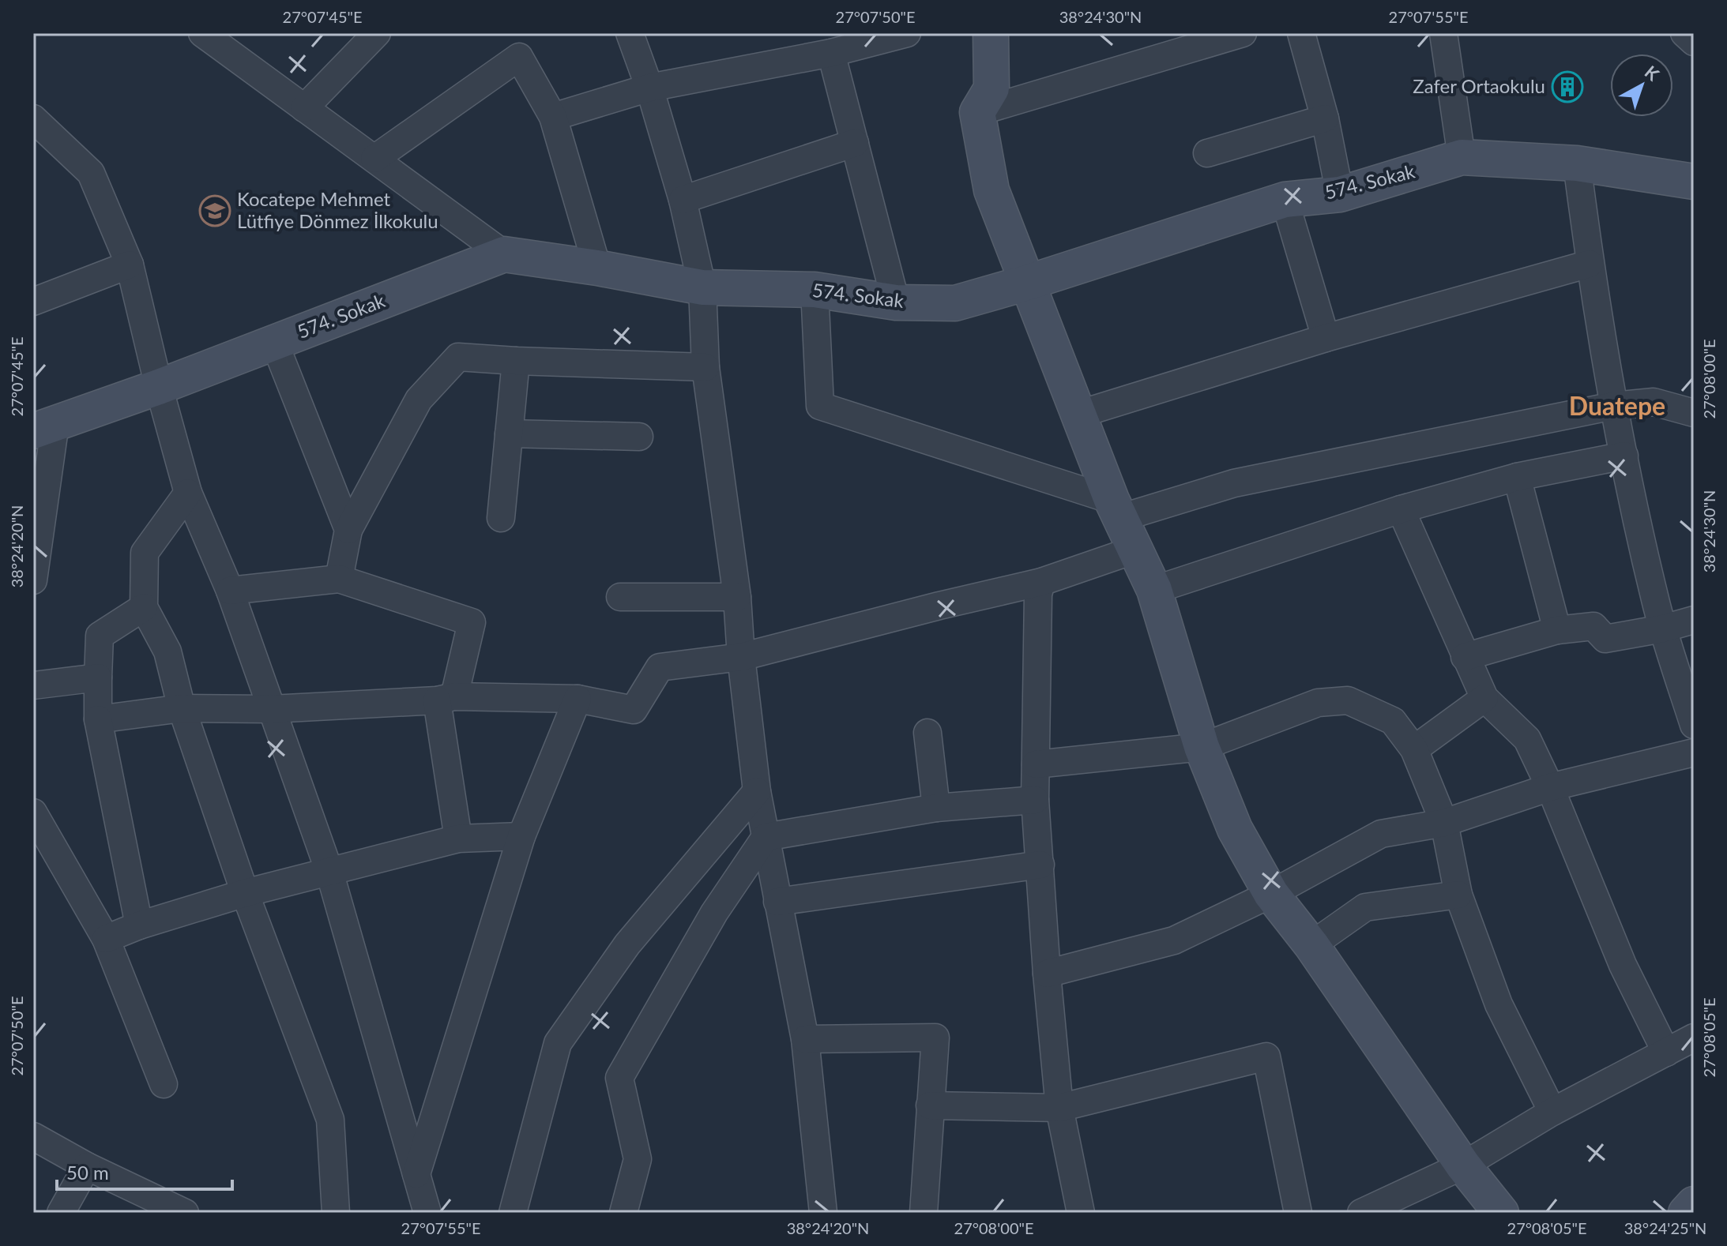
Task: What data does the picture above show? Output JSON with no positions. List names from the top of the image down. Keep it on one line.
{"streets":{"street":["574. Sokak"]},"districts":["Duatepe"],"places":{"building":["Zafer Ortaokulu"],"school or university":["Kocatepe Mehmet Lütfiye Dönmez İlkokulu"]},"scale_bar":"50 m","north":"top right","coordinates":["27°07'45\"E","27°07'50\"E","38°24'30\"N","27°07'55\"E","27°08'00\"E","38°24'20\"N","27°08'05\"E","38°24'25\"N"]}
